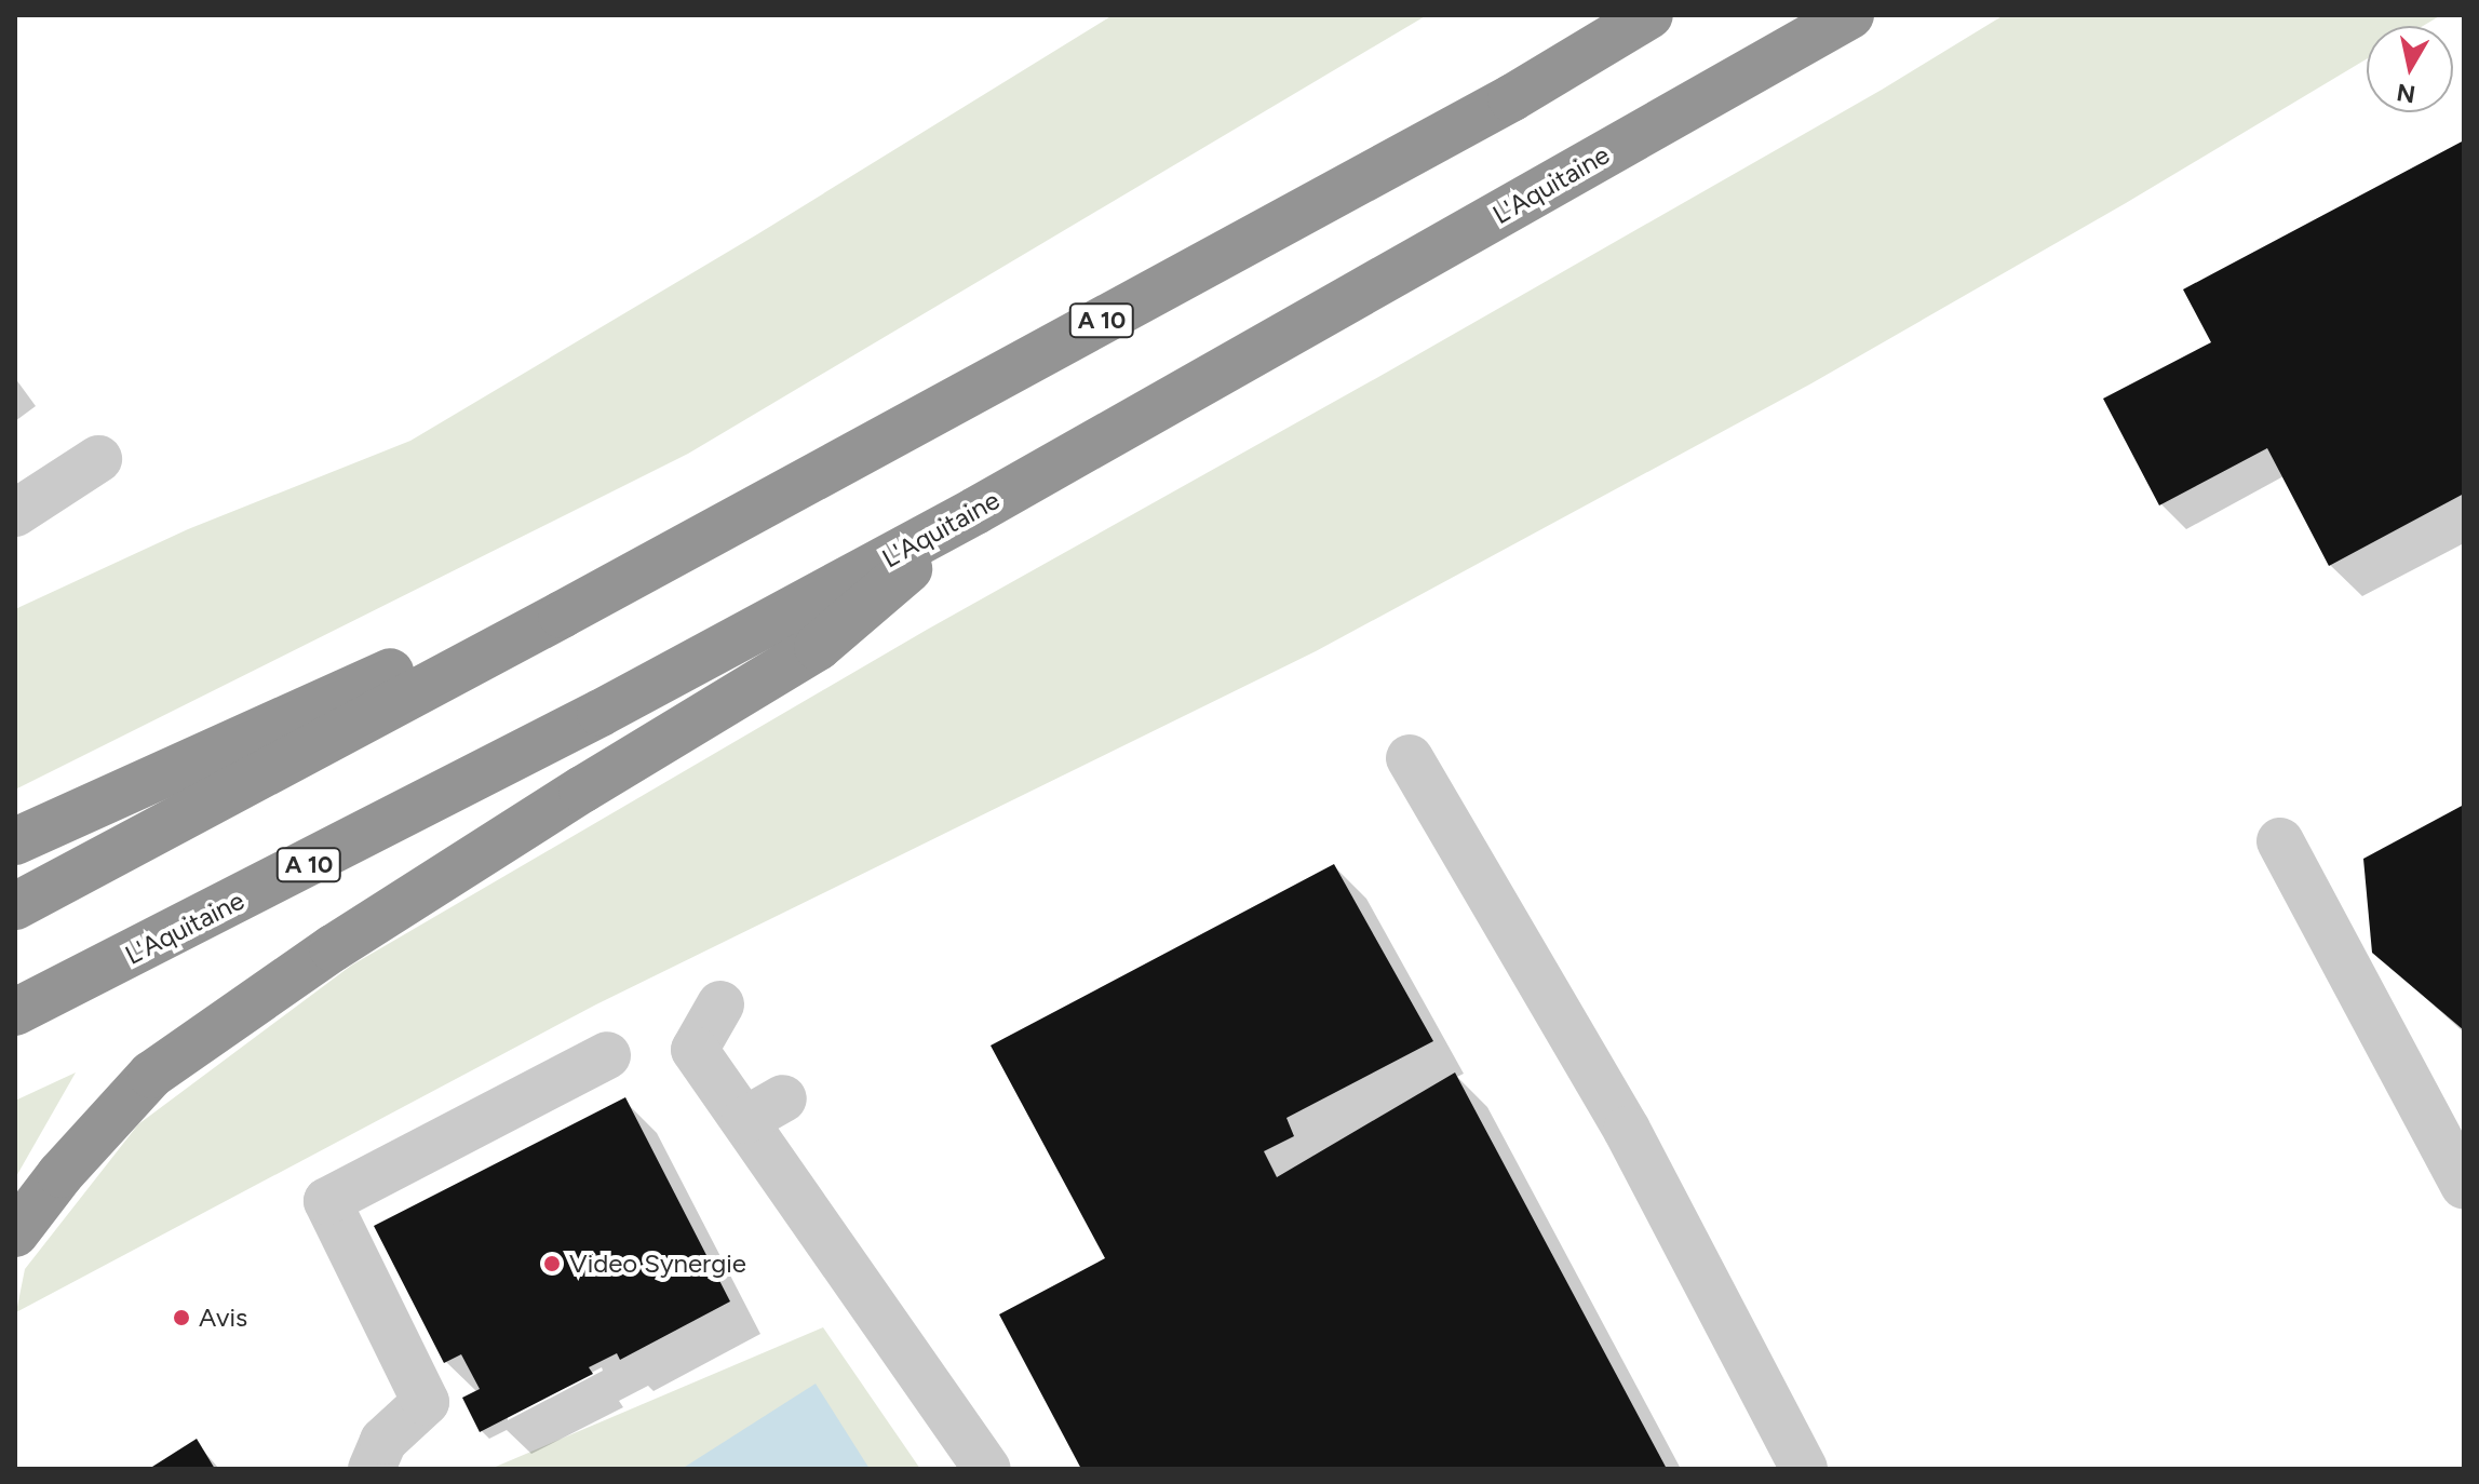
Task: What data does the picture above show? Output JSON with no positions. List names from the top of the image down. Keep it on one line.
{"streets":{"highway":["L'Aquitaine","A 10"]},"places":["Video Synergie","Avis"],"north":"bottom"}
